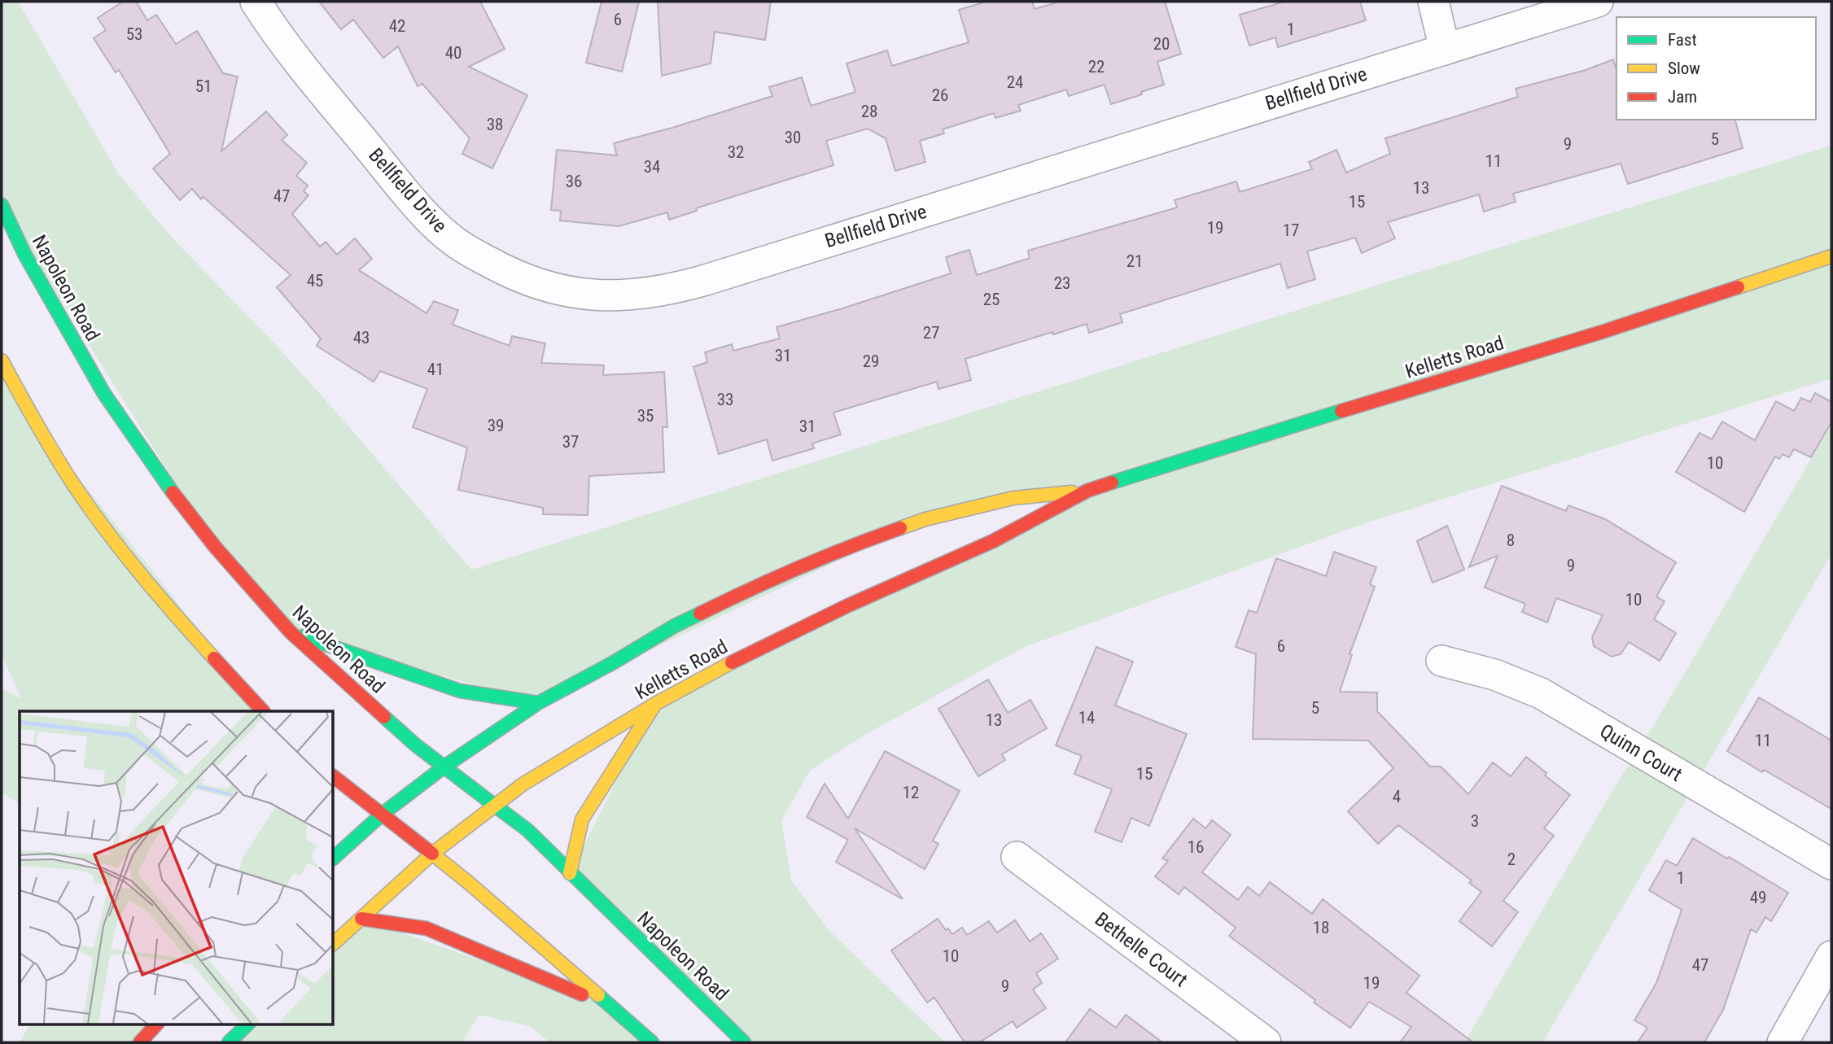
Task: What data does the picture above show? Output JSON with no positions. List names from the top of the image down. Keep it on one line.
{"streets":{"main road":["Napoleon Road","Kelletts Road"],"street":["Bellfield Drive","Quinn Court","Bethelle Court"]},"crossings":[["Napoleon Road","Kelletts Road"]],"house_numbers":["6","42","1","53","20","40","22","24","51","26","28","38","30","5","9","32","11","34","36","13","47","15","19","17","21","45","23","25","27","43","31","29","41","33","35","39","31","37","10","8","9","10","6","5","14","13","11","15","12","4","3","16","2","1","49","18","10","47","19","9"],"legend":["Fast","Slow","Jam"]}
